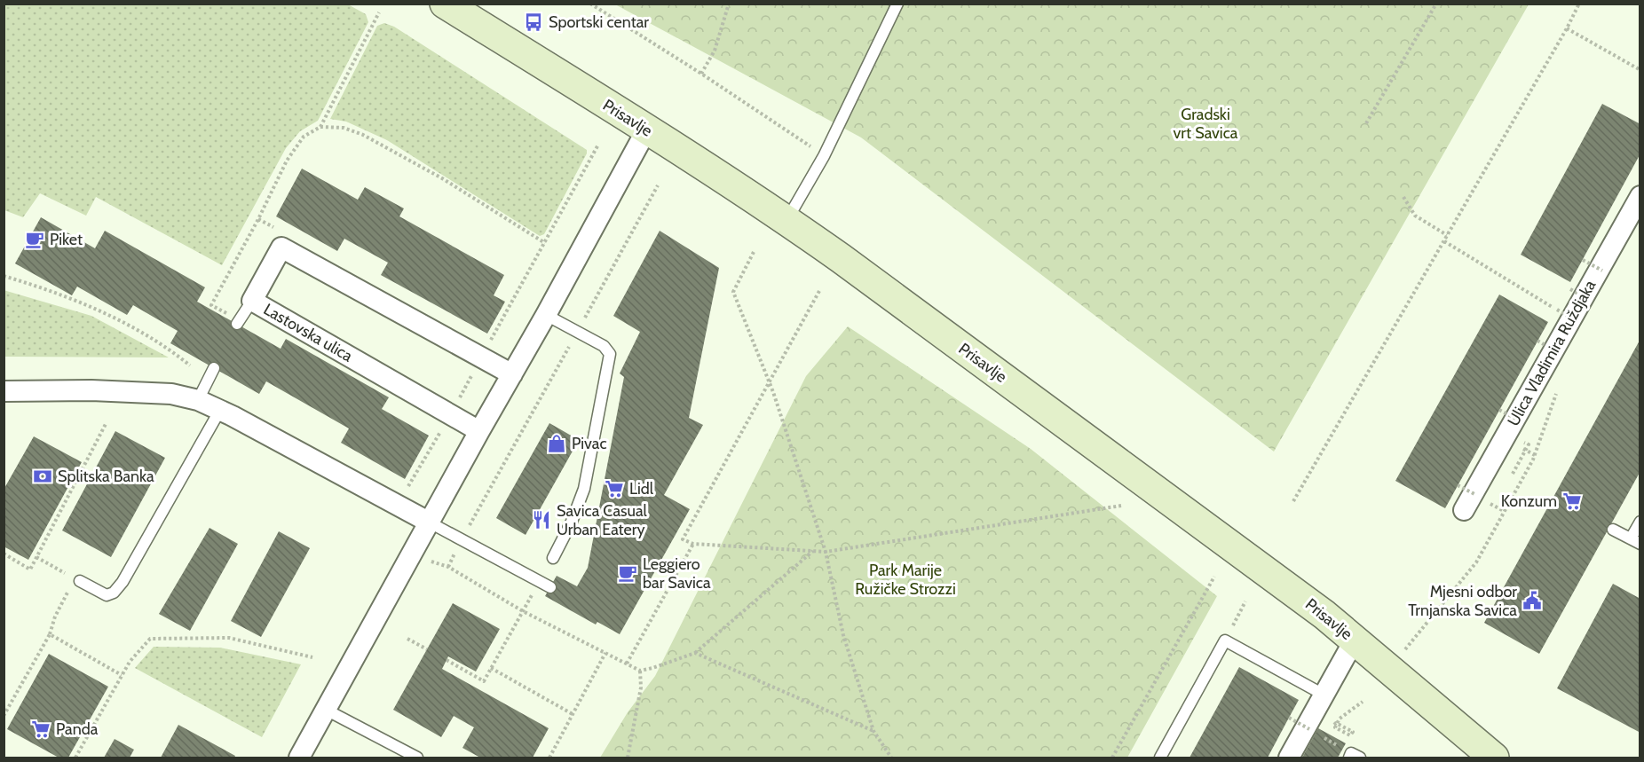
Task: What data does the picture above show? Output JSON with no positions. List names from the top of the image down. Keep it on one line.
{"streets":{"street":["Prisavlje","Lastovska ulica","Ulica Vladimira Ruždjaka"]},"parks":["Gradski vrt Savica","Park Marije Ružičke Strozzi"],"places":{"bus stop":["Sportski centar"],"cafe":["Piket","Leggiero bar Savica"],"shop":["Pivac"],"bank":["Splitska Banka"],"supermarket":["Lidl","Konzum","Panda"],"restaurant":["Savica Casual Urban Eatery"],"public building":["Mjesni odbor Trnjanska Savica"]}}
